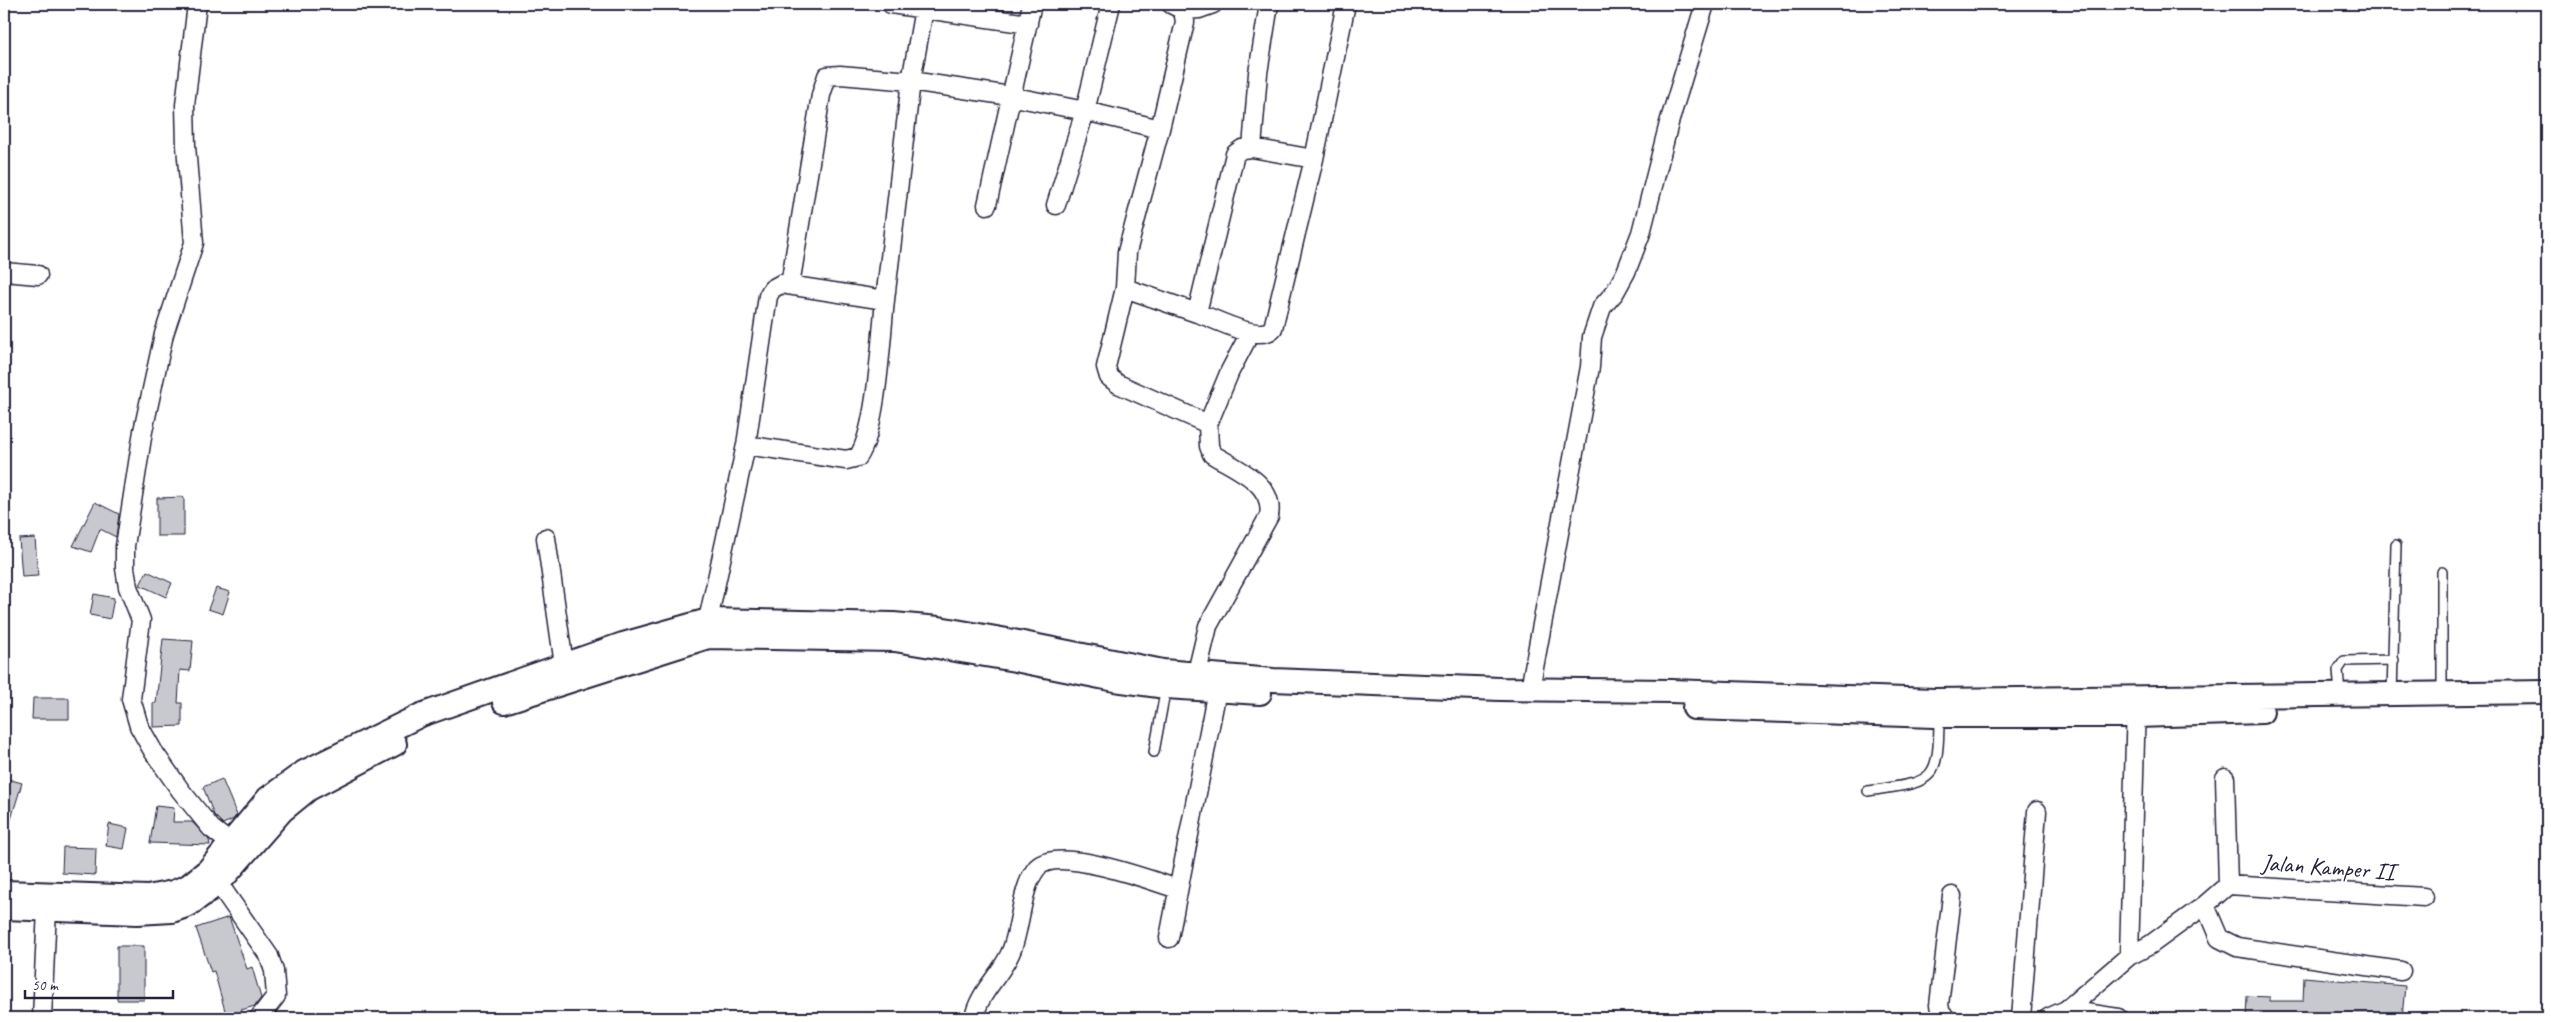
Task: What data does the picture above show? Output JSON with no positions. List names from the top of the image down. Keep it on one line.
{"streets":{"street":["Jalan Kamper II"]},"scale_bar":"50 m"}
